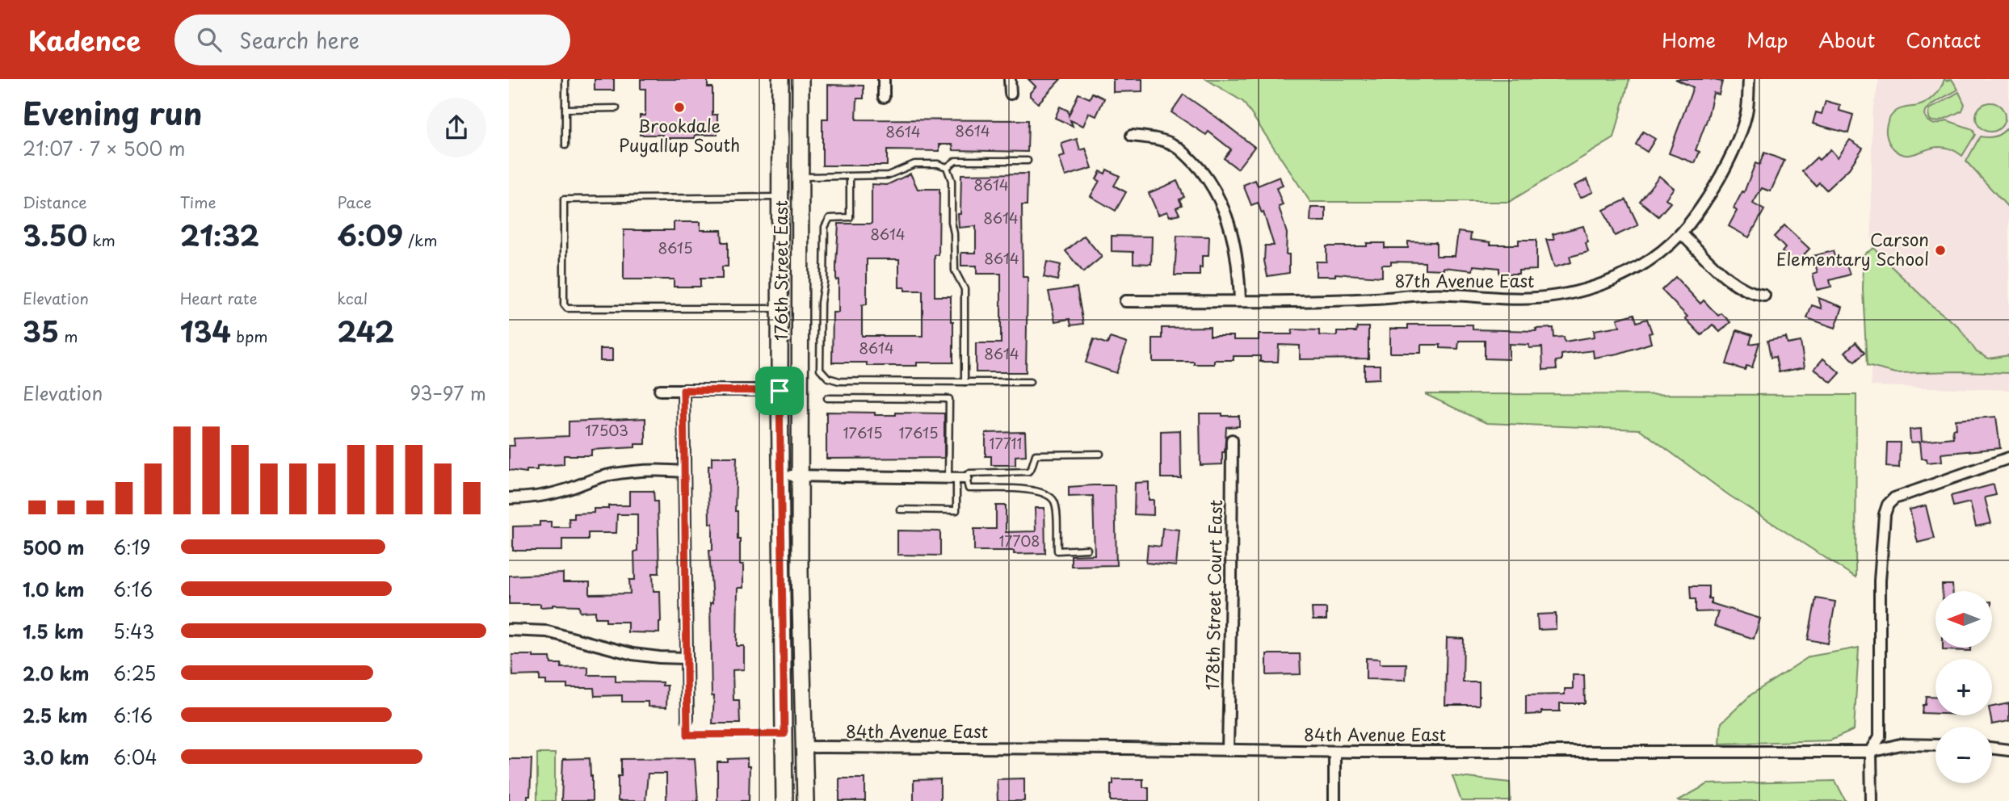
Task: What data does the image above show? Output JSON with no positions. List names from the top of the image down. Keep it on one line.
{"streets":{"main road":["176th Street East"],"street":["87th Avenue East","178th Street Court East","84th Avenue East"]},"crossings":[["176th Street East","84th Avenue East"],["178th Street Court East","84th Avenue East"]],"places":["Brookdale Puyallup South","Carson Elementary School"],"house_numbers":["8614","8614","8614","8614","8614","8615","8614","8614","8614","17503","17615","17615","17711","17708"],"north":"left","page":{"header":"Kadence","search":"Search here","nav":["Home","Map","About","Contact"],"heading":["Evening run","21:07 · 7 × 500 m"],"stats":[["Distance","3.50 km"],["Time","21:32"],["Pace","6:09 /km"],["Elevation","35 m"],["Heart rate","134 bpm"],["kcal","242"]],"chart":["Elevation","93–97 m"],"list":[{"name":"500 m","note":"6:19"},{"name":"1.0 km","note":"6:16"},{"name":"1.5 km","note":"5:43"},{"name":"2.0 km","note":"6:25"},{"name":"2.5 km","note":"6:16"},{"name":"3.0 km","note":"6:04"}],"map_buttons":["+","−"]}}
